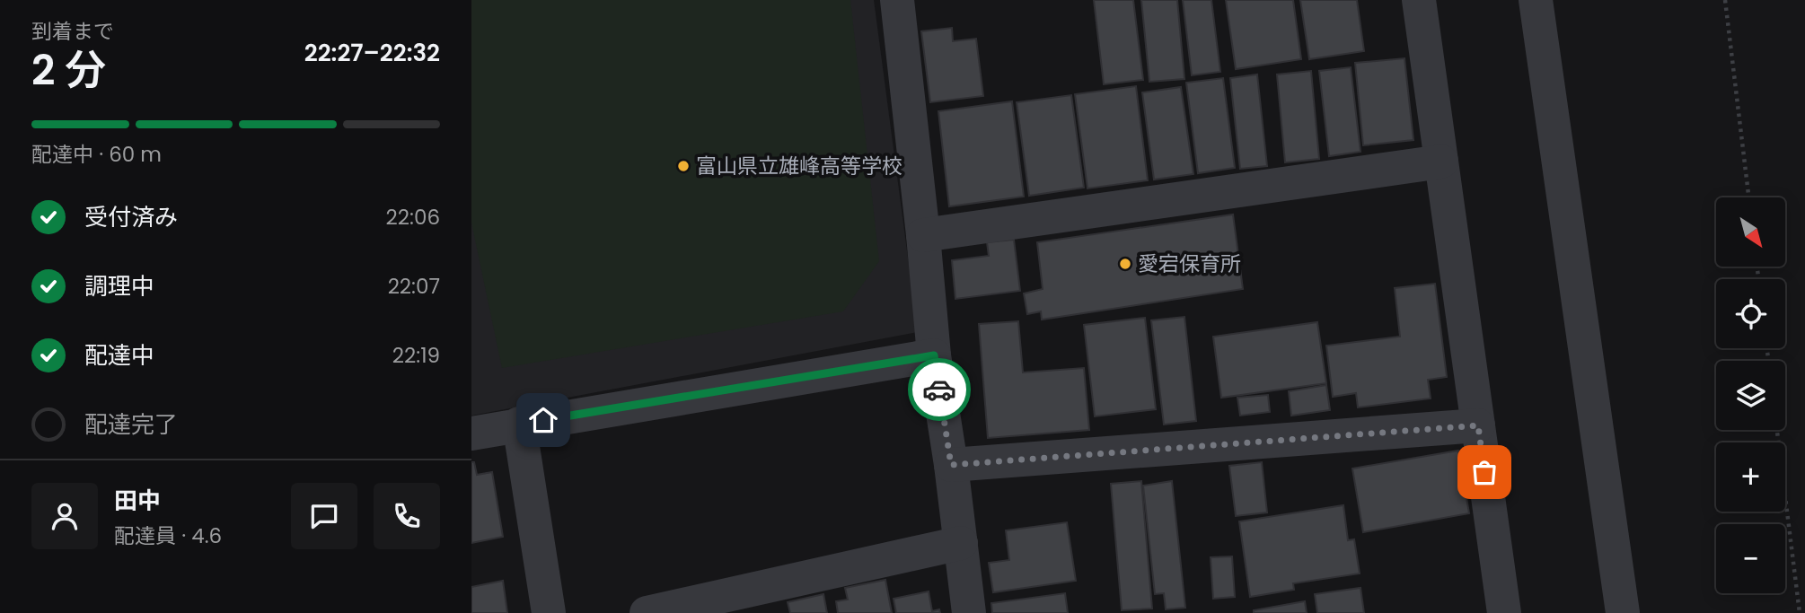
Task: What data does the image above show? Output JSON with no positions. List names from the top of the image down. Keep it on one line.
{"places":["富山県立雄峰高等学校","愛宕保育所"],"north":"bottom right","page":{"heading":["2 分","到着まで","22:27–22:32"],"panel":["田中","配達員 · 4.6"],"bar":"配達中 · 60 m","list":[["受付済み","22:06"],["調理中","22:07"],["配達中","22:19"],"配達完了"],"map_buttons":["+","−"]}}
